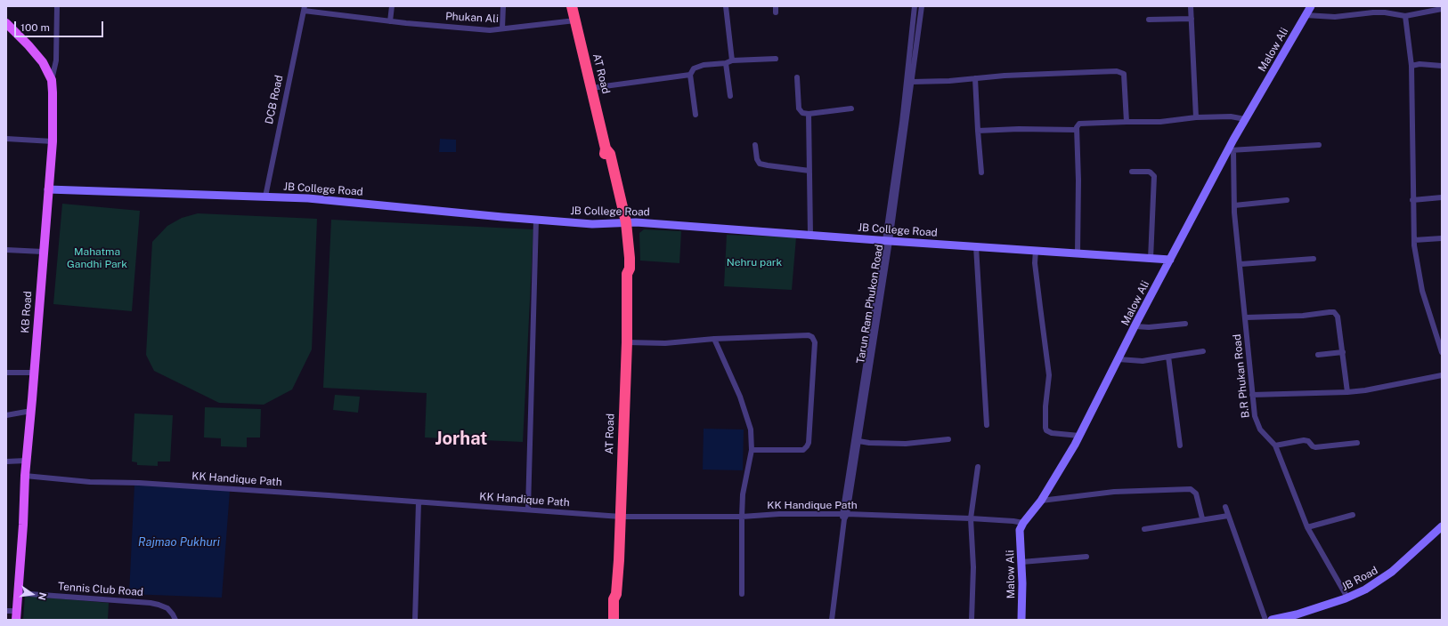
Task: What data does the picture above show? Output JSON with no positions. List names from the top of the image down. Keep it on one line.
{"streets":{"highway":["AT Road"],"main road":["KB Road"],"street":["Phukan Ali","Malow Ali","DCB Road","JB College Road","Tarun Ram Phukon Road","B.R Phukan Road","KK Handique Path","JB Road","Tennis Club Road"]},"crossings":[["Phukan Ali","AT Road"],["Phukan Ali","DCB Road"],["Malow Ali","JB College Road"],["Malow Ali","B.R Phukan Road"],["Malow Ali","KK Handique Path"],["AT Road","JB College Road"],["AT Road","KK Handique Path"],["DCB Road","JB College Road"],["JB College Road","Tarun Ram Phukon Road"],["JB College Road","KB Road"],["Tarun Ram Phukon Road","KK Handique Path"],["KB Road","KK Handique Path"],["KB Road","Tennis Club Road"],["B.R Phukan Road","JB Road"]],"districts":["Jorhat"],"water":["Rajmao Pukhuri"],"parks":["Mahatma Gandhi Park","Nehru park"],"scale_bar":"100 m","north":"right"}
